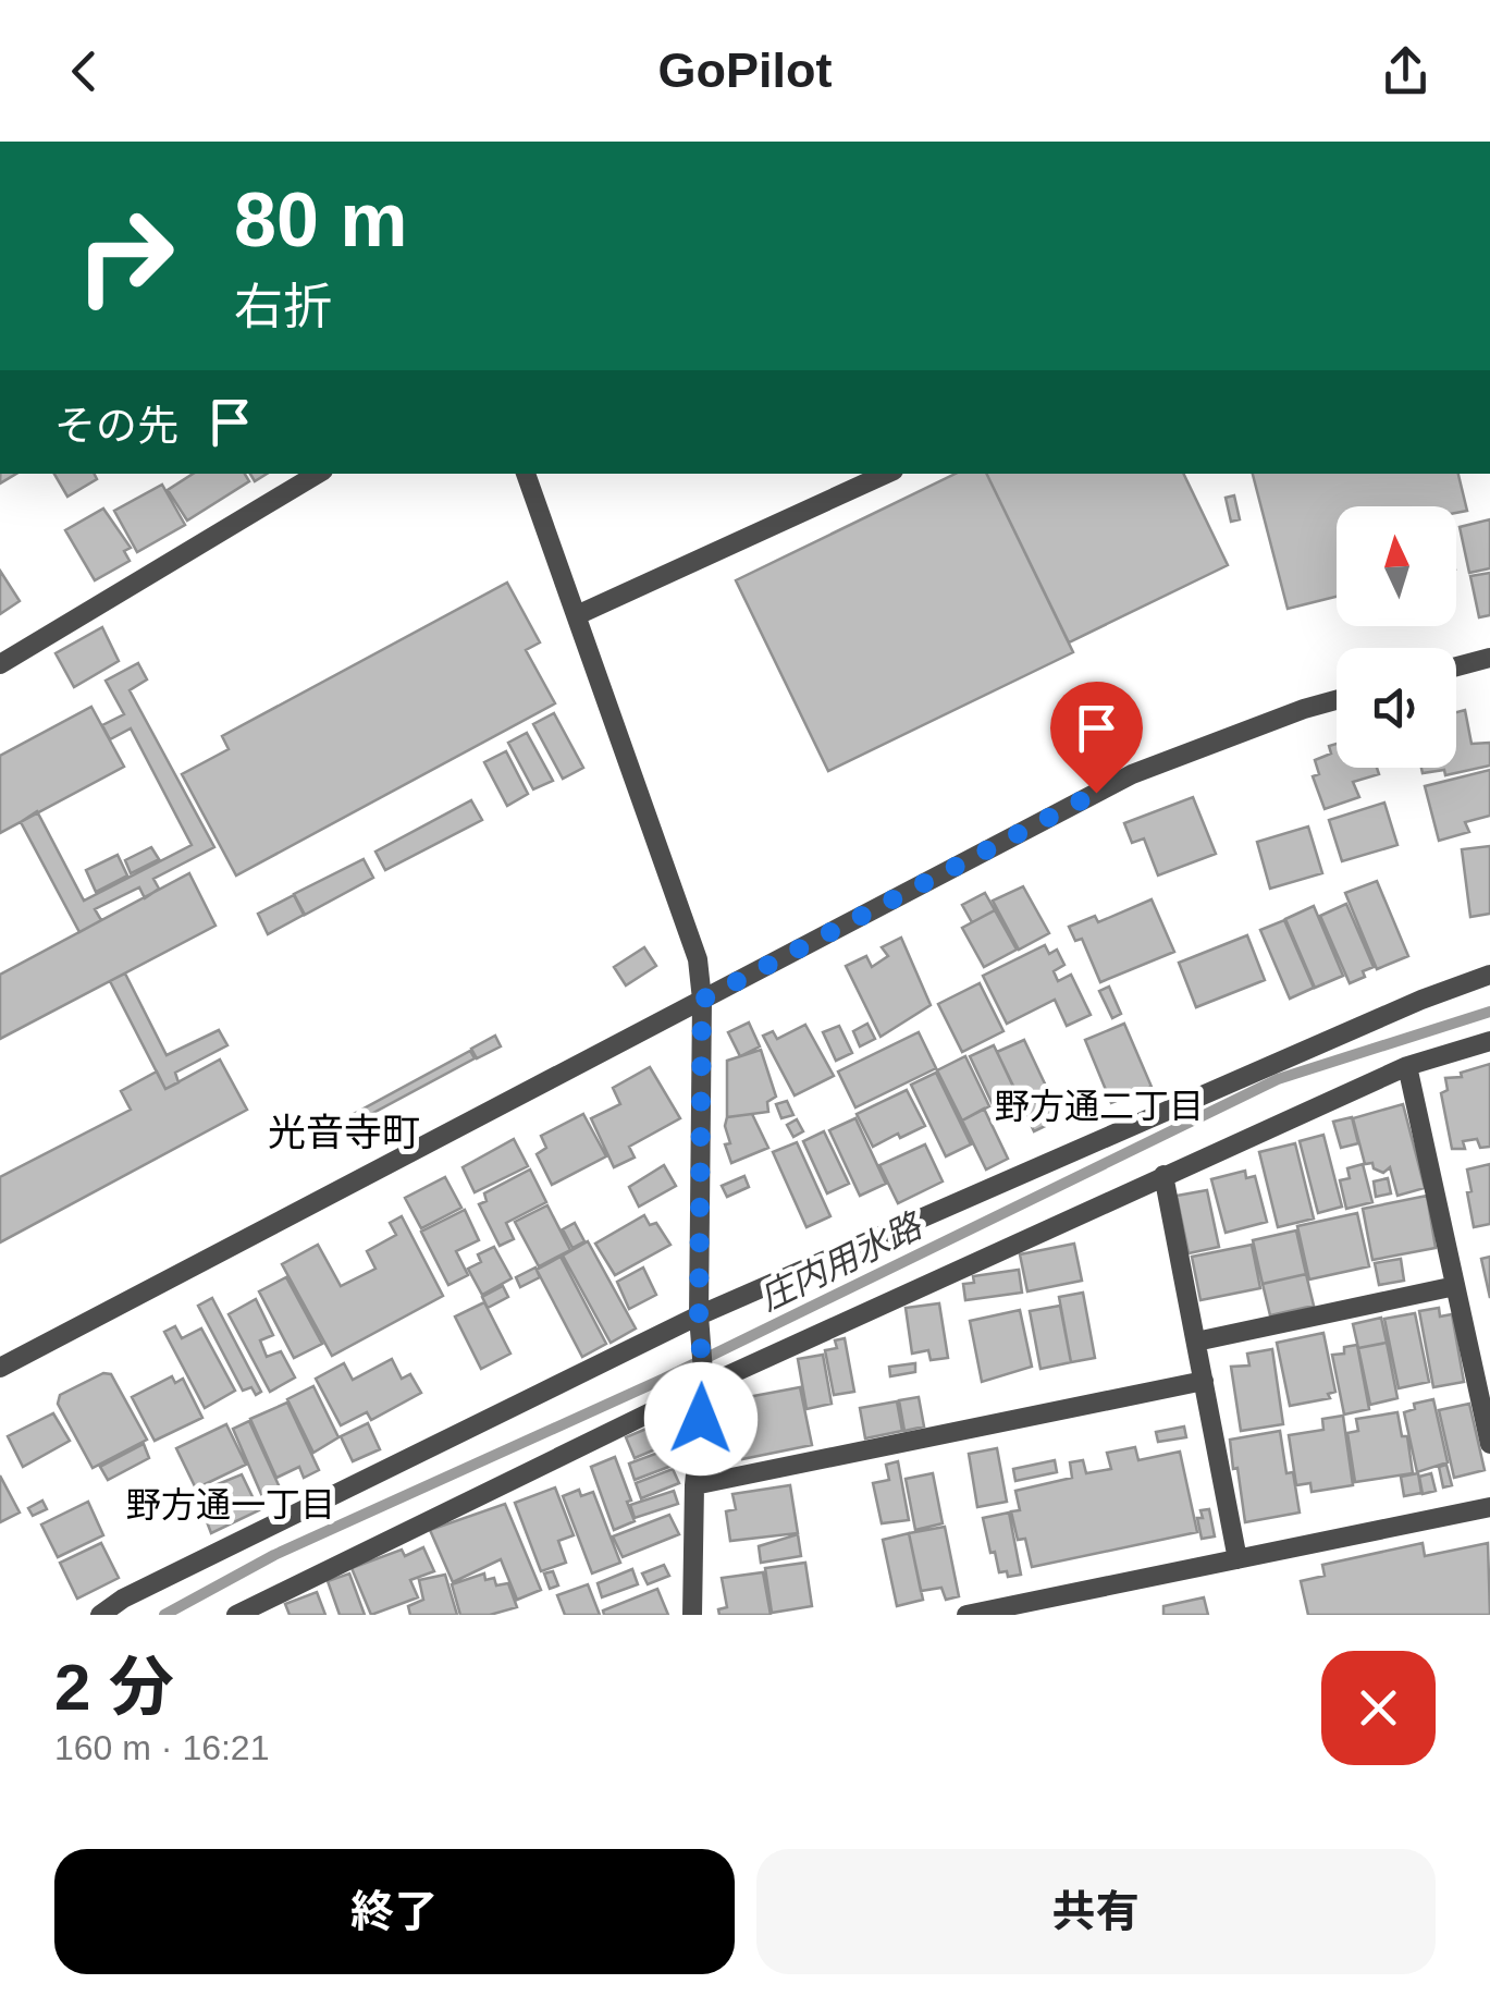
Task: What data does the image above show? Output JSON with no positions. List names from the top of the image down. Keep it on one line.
{"districts":["野方通二丁目","光音寺町","野方通一丁目"],"water":["庄内用水路"],"north":"top","page":{"header":"GoPilot","turn":["80 m","右折"],"then":"その先","heading":["2 分","160 m · 16:21"],"buttons":["終了","共有"]}}
